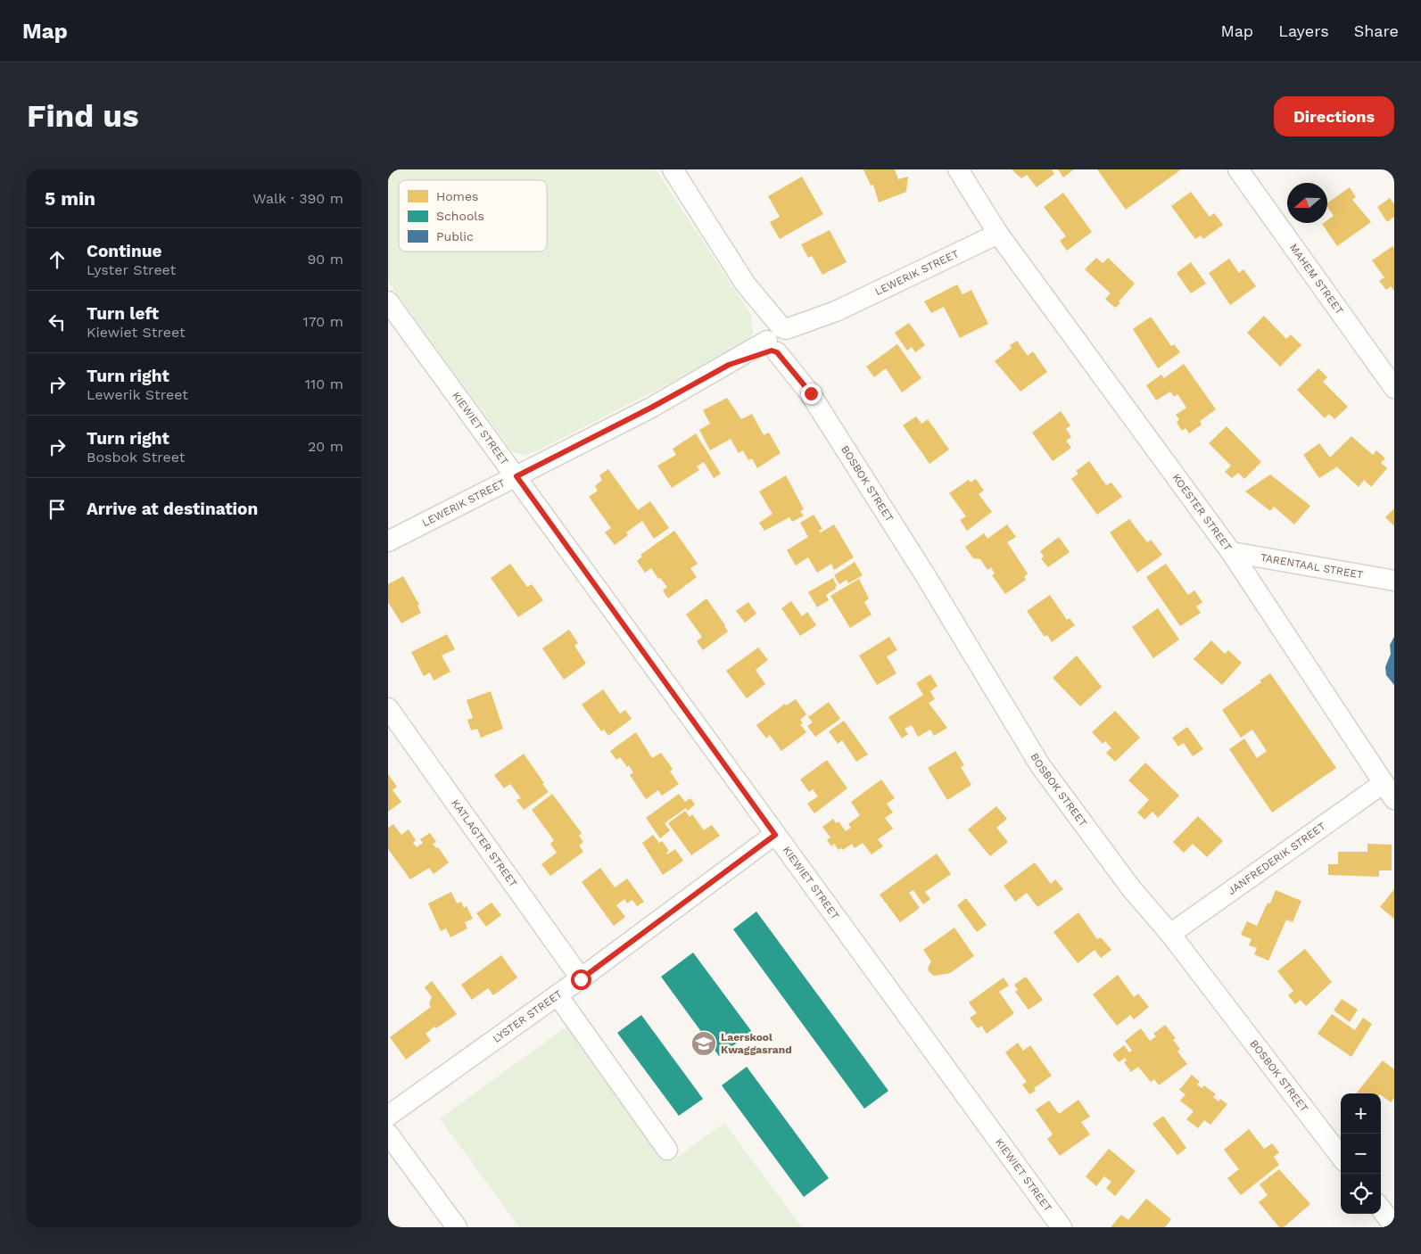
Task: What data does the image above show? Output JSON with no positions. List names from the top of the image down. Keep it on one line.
{"streets":{"street":["LEWERIK STREET","MAHEM STREET","KIEWIET STREET","BOSBOK STREET","KOESTER STREET","TARENTAAL STREET","KATLAGTER STREET","JANFREDERIK STREET","LYSTER STREET"]},"crossings":[["LEWERIK STREET","KIEWIET STREET"],["LEWERIK STREET","BOSBOK STREET"],["LEWERIK STREET","KOESTER STREET"],["KIEWIET STREET","LYSTER STREET"],["BOSBOK STREET","JANFREDERIK STREET"],["KOESTER STREET","TARENTAAL STREET"],["KOESTER STREET","JANFREDERIK STREET"],["KATLAGTER STREET","LYSTER STREET"]],"places":{"school or university":["Laerskool Kwaggasrand"]},"legend":["Homes","Schools","Public"],"north":"left","page":{"header":"Map","nav":["Map","Layers","Share"],"buttons":"Directions","title":"Find us","heading":["5 min","Walk · 390 m"],"list":[["Continue","Lyster Street","90 m"],["Turn left","Kiewiet Street","170 m"],["Turn right","Lewerik Street","110 m"],["Turn right","Bosbok Street","20 m"],"Arrive at destination"],"map_buttons":["+","−"]}}
